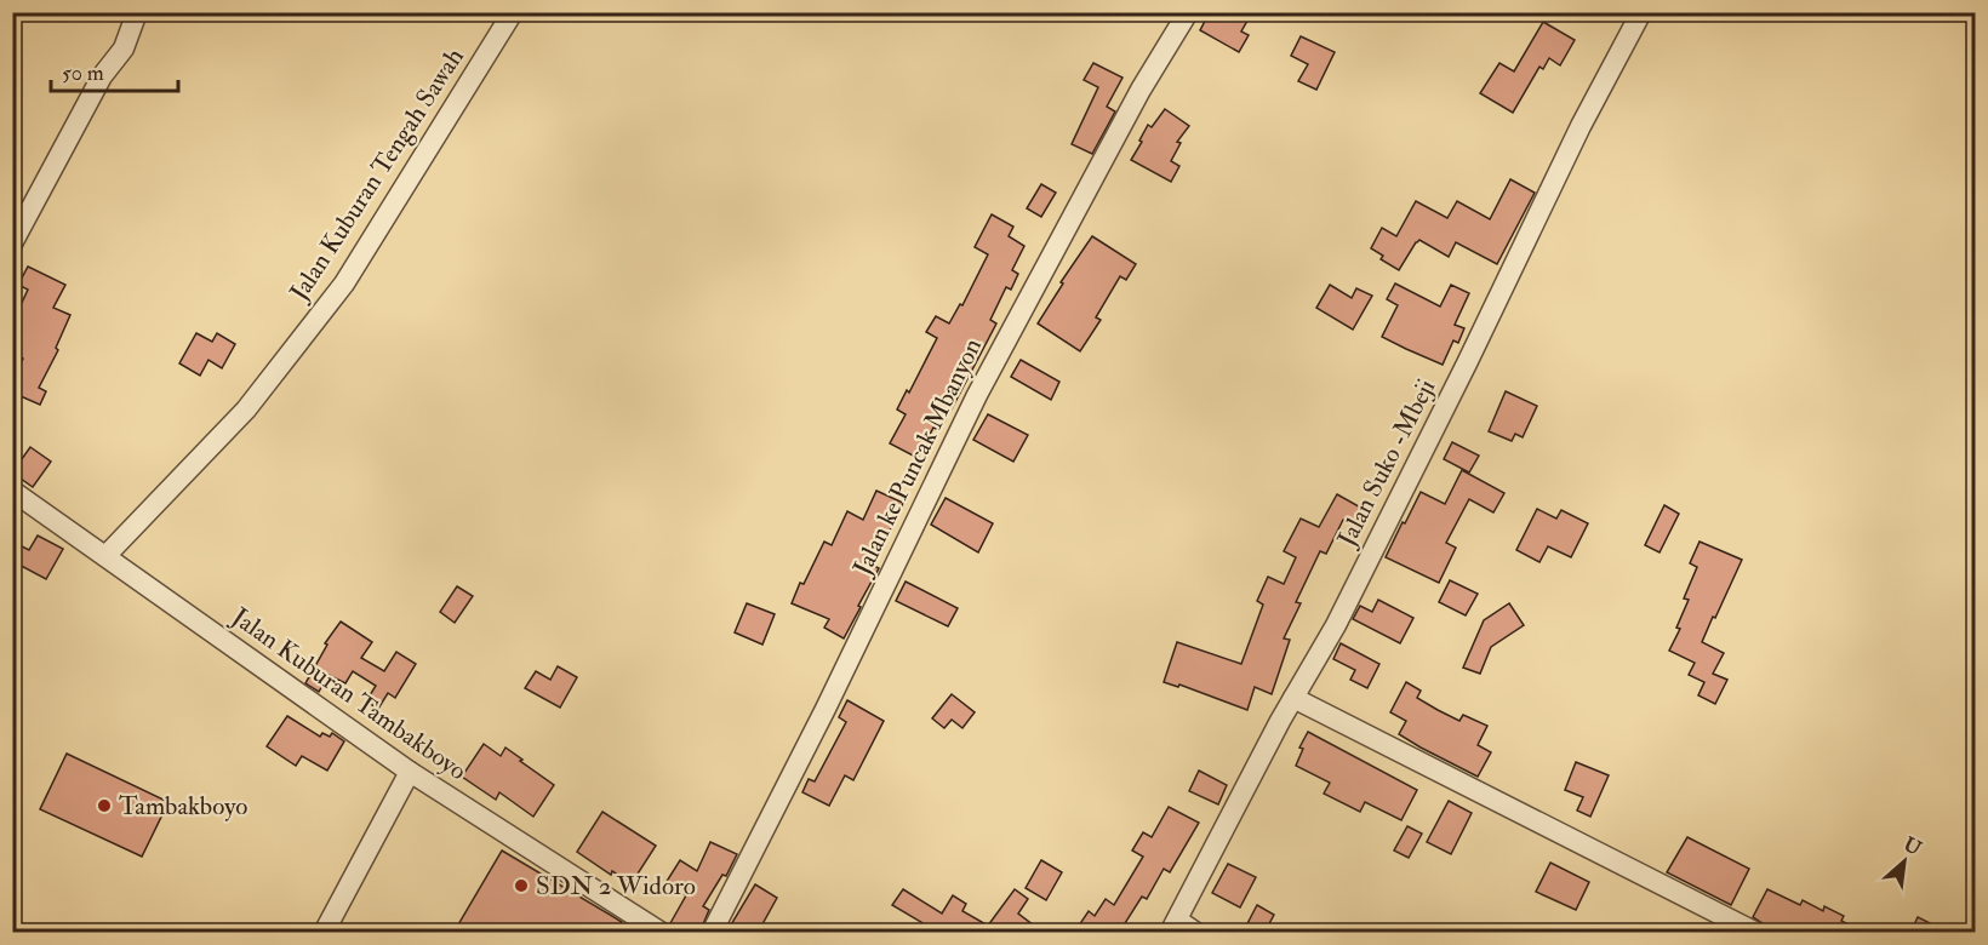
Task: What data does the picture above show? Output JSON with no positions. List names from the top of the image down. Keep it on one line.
{"streets":{"street":["Jalan Kuburan Tengah Sawah","Jalan ke Puncak Mbanyon","Jalan Suko -Mbeji","Jalan Kuburan Tambakboyo"]},"crossings":[["Jalan Kuburan Tengah Sawah","Jalan Kuburan Tambakboyo"]],"places":["Tambakboyo","SDN 2 Widoro"],"scale_bar":"50 m","north":"top right"}
